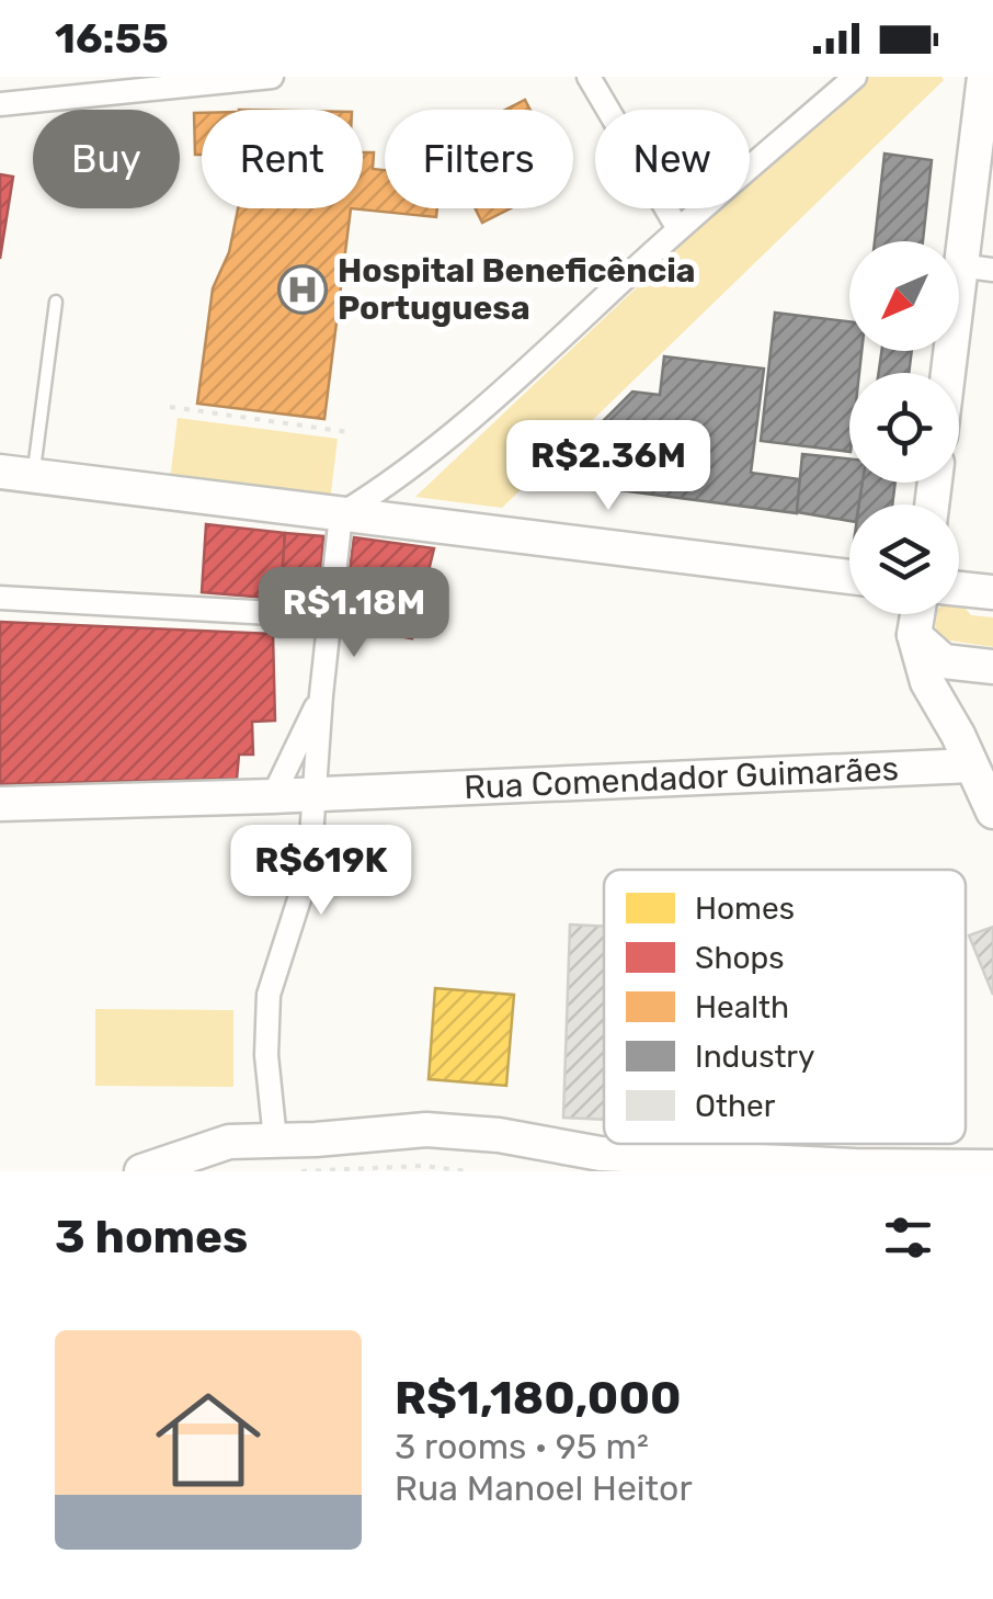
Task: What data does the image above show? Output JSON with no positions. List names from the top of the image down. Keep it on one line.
{"streets":{"street":["Rua Comendador Guimarães"]},"places":{"hospital":["Hospital Beneficência Portuguesa"]},"legend":["Homes","Shops","Health","Industry","Other"],"north":"bottom left","page":{"status":"16:55","chip":["Buy","Rent","Filters","New"],"price":["R$2.36M","R$1.18M","R$619K"],"heading":"3 homes","list":[{"name":"R$1,180,000","note":"3 rooms · 95 m² · Rua Manoel Heitor"}]}}
